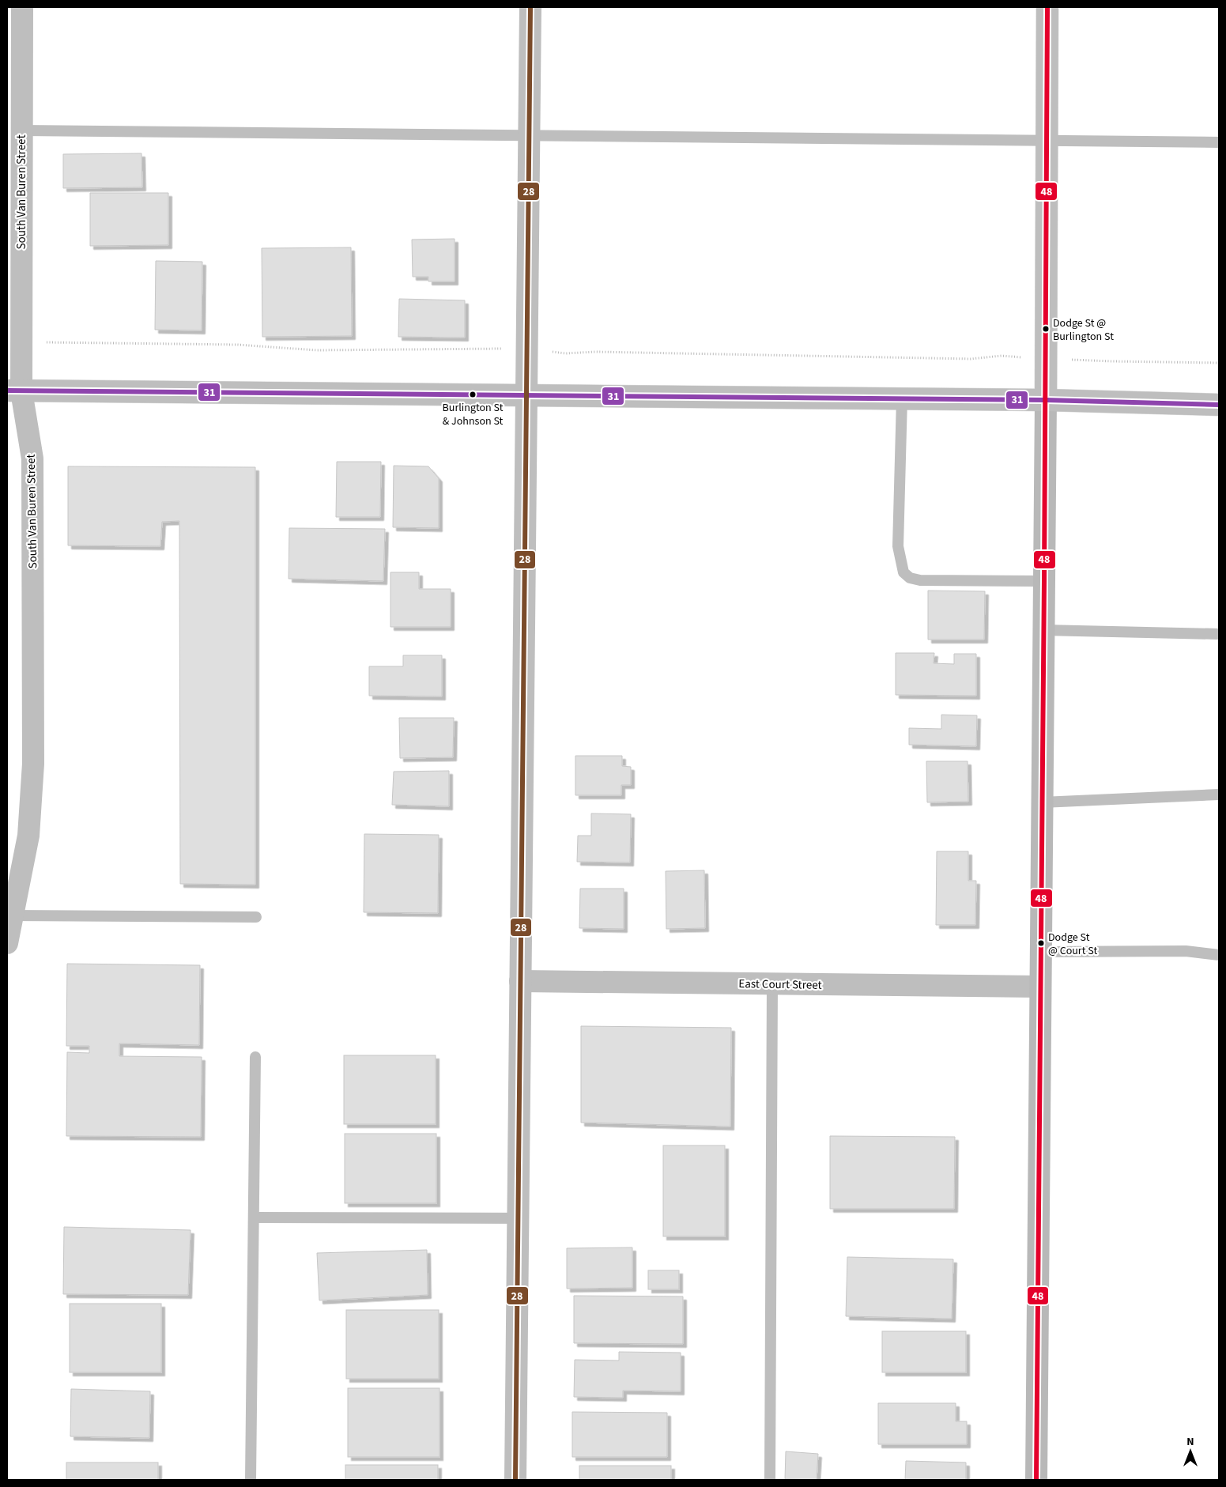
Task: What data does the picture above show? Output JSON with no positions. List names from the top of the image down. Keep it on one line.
{"streets":{"street":["South Van Buren Street","East Court Street"]},"places":["Dodge St @ Burlington St","Burlington St & Johnson St","Dodge St @ Court St"],"lines":["transit line 48","transit line 28","transit line 31"],"north":"top"}
